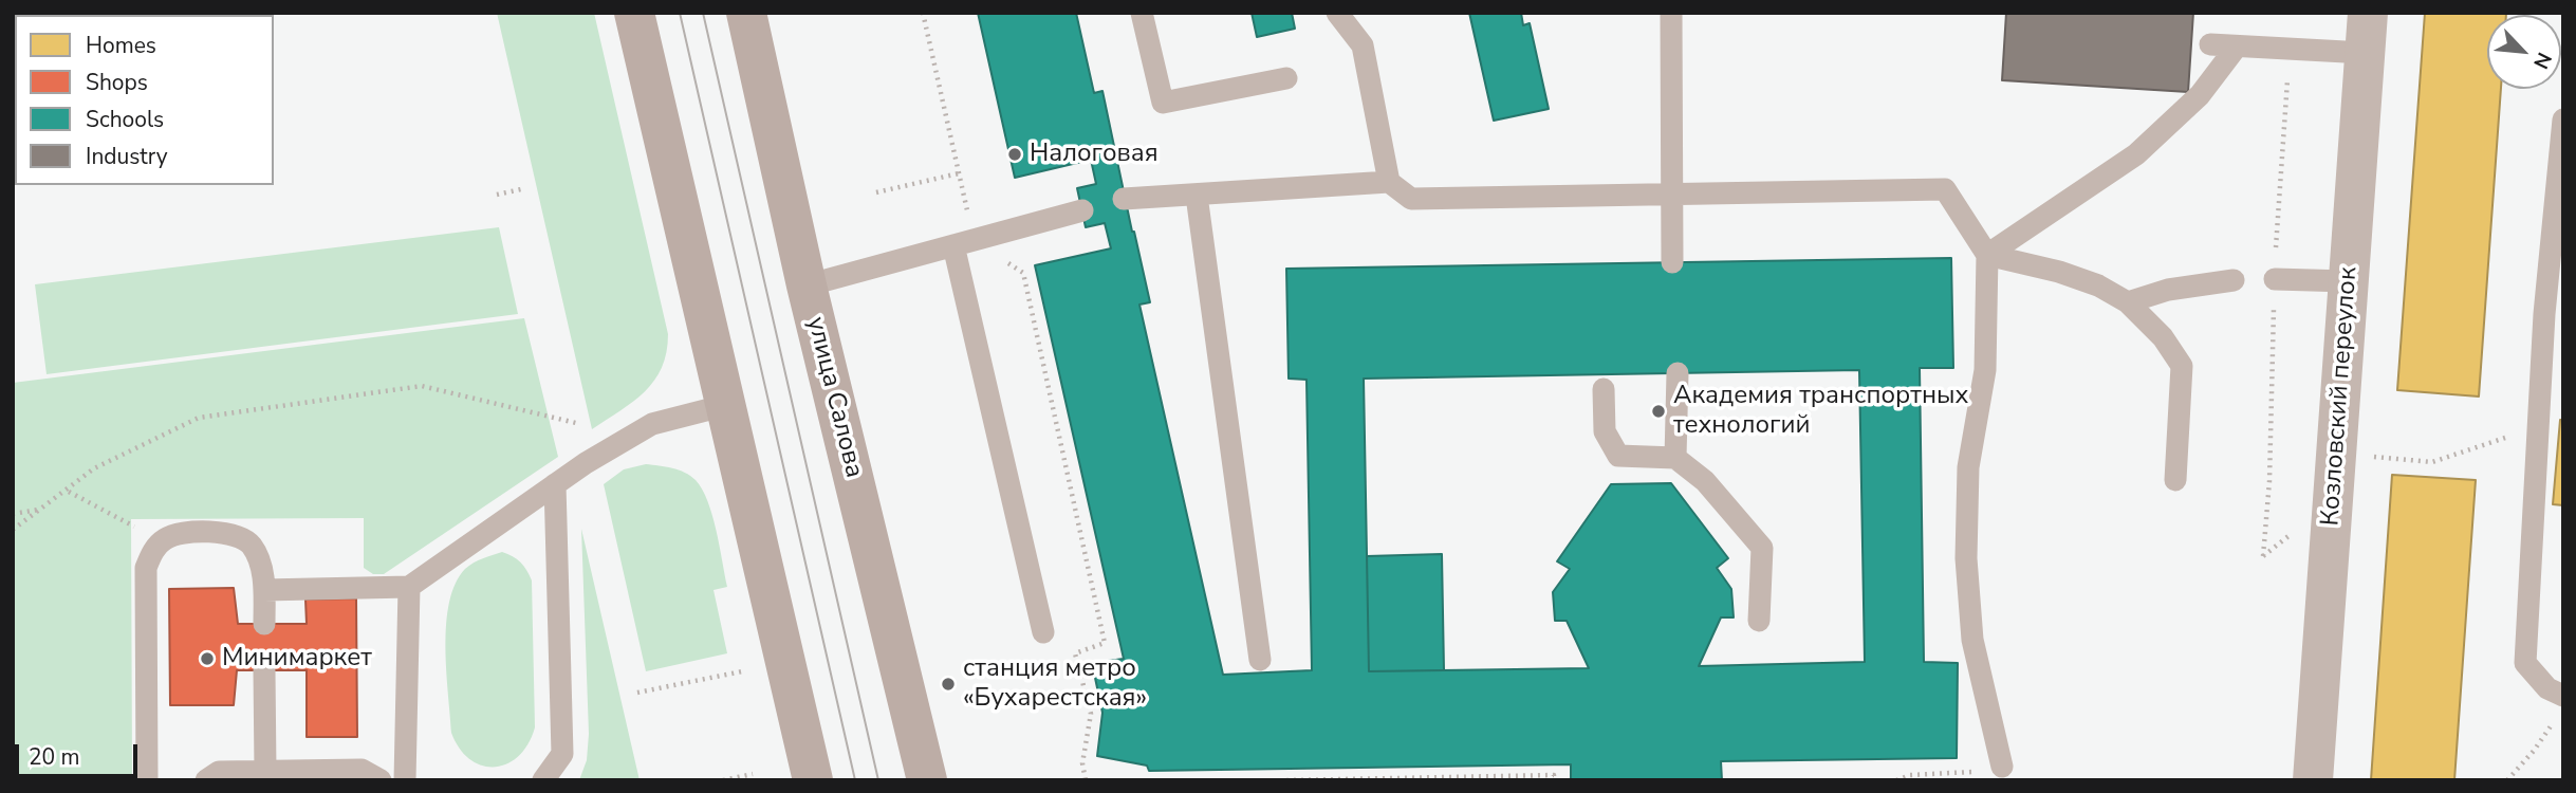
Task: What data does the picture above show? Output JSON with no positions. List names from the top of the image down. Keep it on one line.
{"streets":{"main road":["улица Салова"],"street":["Козловский переулок"]},"places":["Налоговая","Академия транспортных технологий","Минимаркет","станция метро «Бухарестская»"],"legend":["Homes","Shops","Schools","Industry"],"scale_bar":"20 m","north":"bottom right"}
